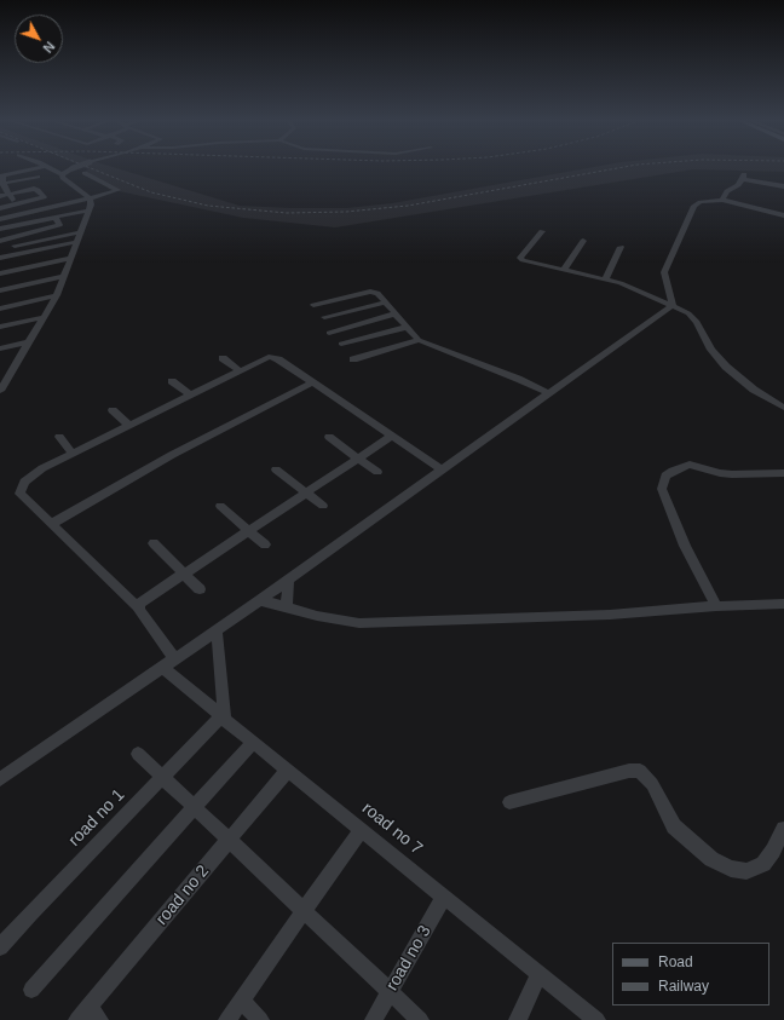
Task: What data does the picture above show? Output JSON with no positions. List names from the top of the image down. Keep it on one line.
{"streets":{"street":["road no 1","road no 7","road no 2","road no 3"]},"crossings":[["road no 1","road no 7"],["road no 7","road no 2"],["road no 7","road no 3"]],"legend":["Road","Railway"],"north":"bottom right"}
